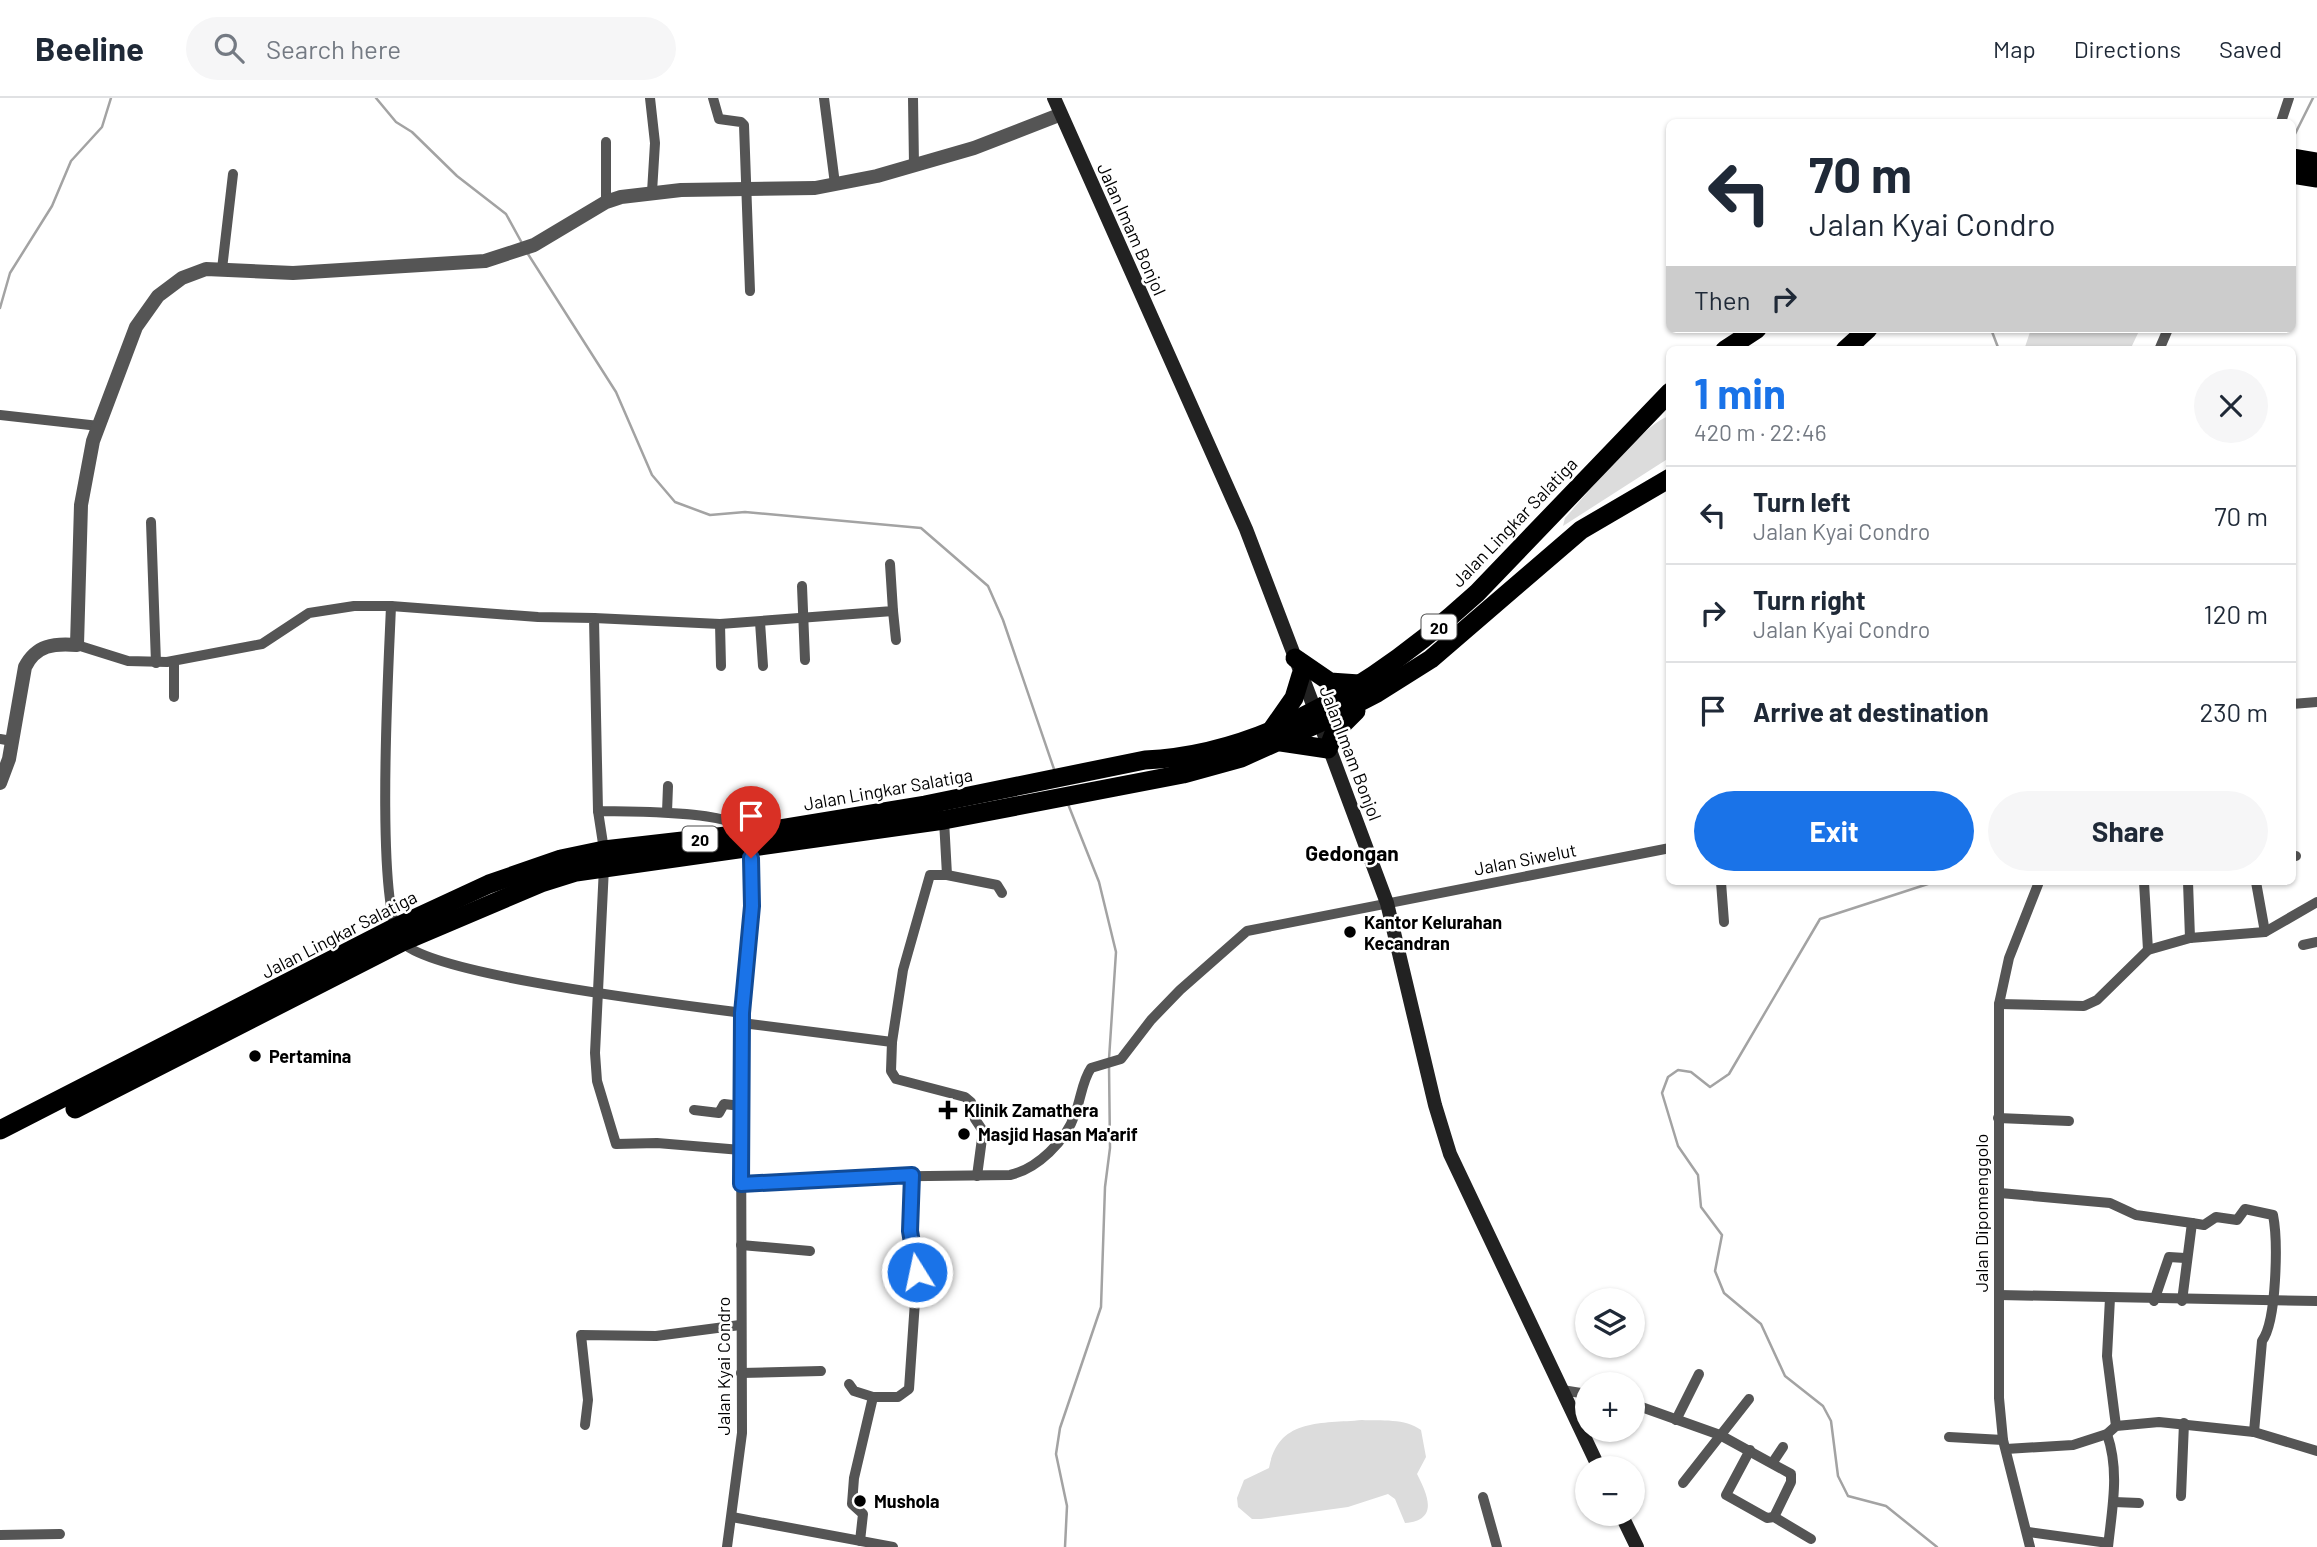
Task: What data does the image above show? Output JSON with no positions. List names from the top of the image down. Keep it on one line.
{"streets":{"highway":["Jalan Lingkar Salatiga","20"],"main road":["Jalan Imam Bonjol"],"street":["Jalan Siwelut","Jalan Dipomenggolo","Jalan Kyai Condro"]},"crossings":[["Jalan Imam Bonjol","Jalan Lingkar Salatiga"],["Jalan Imam Bonjol","Jalan Siwelut"],["Jalan Lingkar Salatiga","Jalan Kyai Condro"]],"districts":["Gedongan"],"places":{"other":["Kantor Kelurahan Kecandran","Pertamina","Masjid Hasan Ma'arif","Mushola"],"health":["Klinik Zamathera"]},"page":{"header":"Beeline","search":"Search here","nav":["Map","Directions","Saved"],"turn":["70 m","Jalan Kyai Condro"],"then":"Then","heading":["1 min","420 m · 22:46"],"list":[{"name":"Turn left","note":"Jalan Kyai Condro","value":"70 m"},{"name":"Turn right","note":"Jalan Kyai Condro","value":"120 m"},{"name":"Arrive at destination","value":"230 m"}],"buttons":["Exit","Share"],"map_buttons":["+","−"]}}
